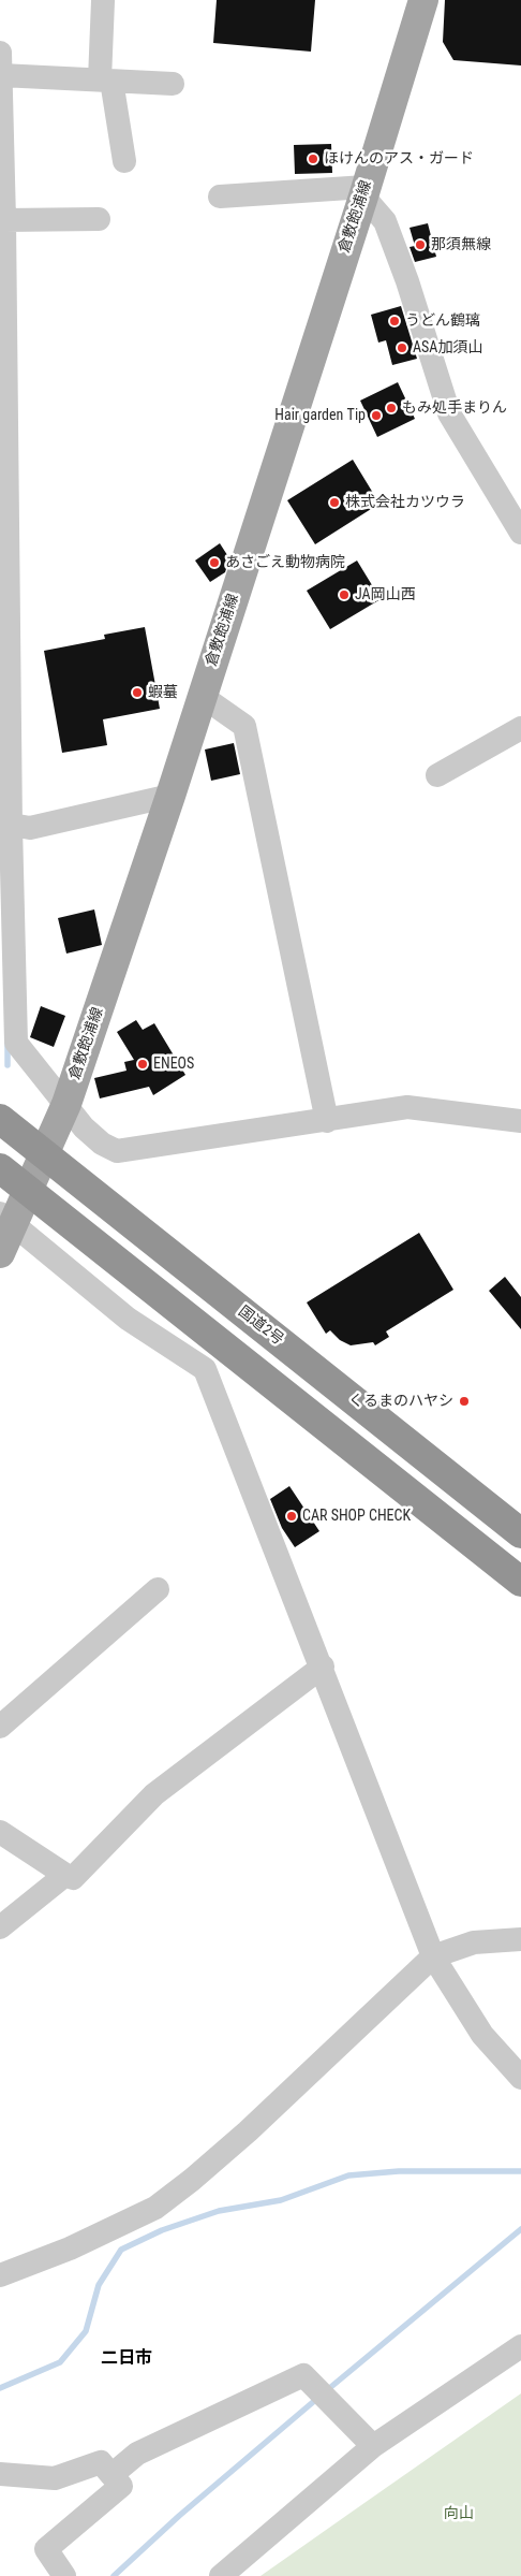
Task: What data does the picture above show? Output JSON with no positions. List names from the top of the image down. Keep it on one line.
{"streets":{"highway":["国道2号"],"main road":["倉敷飽浦線"]},"crossings":[["倉敷飽浦線","国道2号"]],"districts":["二日市"],"parks":["向山"],"places":["ほけんのアス・ガード","那須無線","うどん鶴璃","ASA加須山","もみ処手まりん","Hair garden Tip","株式会社カツウラ","あさごえ動物病院","JA岡山西","蝦蟇","ENEOS","くるまのハヤシ","CAR SHOP CHECK"]}
